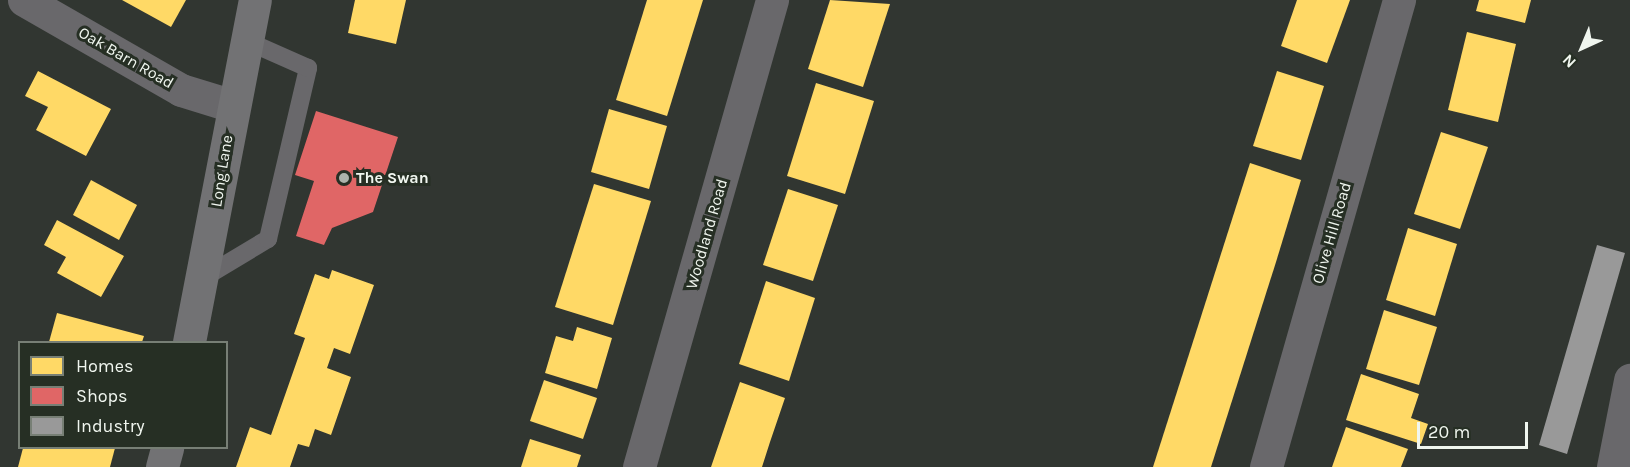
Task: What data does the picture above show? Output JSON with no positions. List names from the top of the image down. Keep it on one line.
{"streets":{"main road":["Long Lane"],"street":["Oak Barn Road","Olive Hill Road","Woodland Road"]},"crossings":[["Oak Barn Road","Long Lane"]],"places":["The Swan"],"legend":["Homes","Shops","Industry"],"scale_bar":"20 m","north":"bottom left"}
